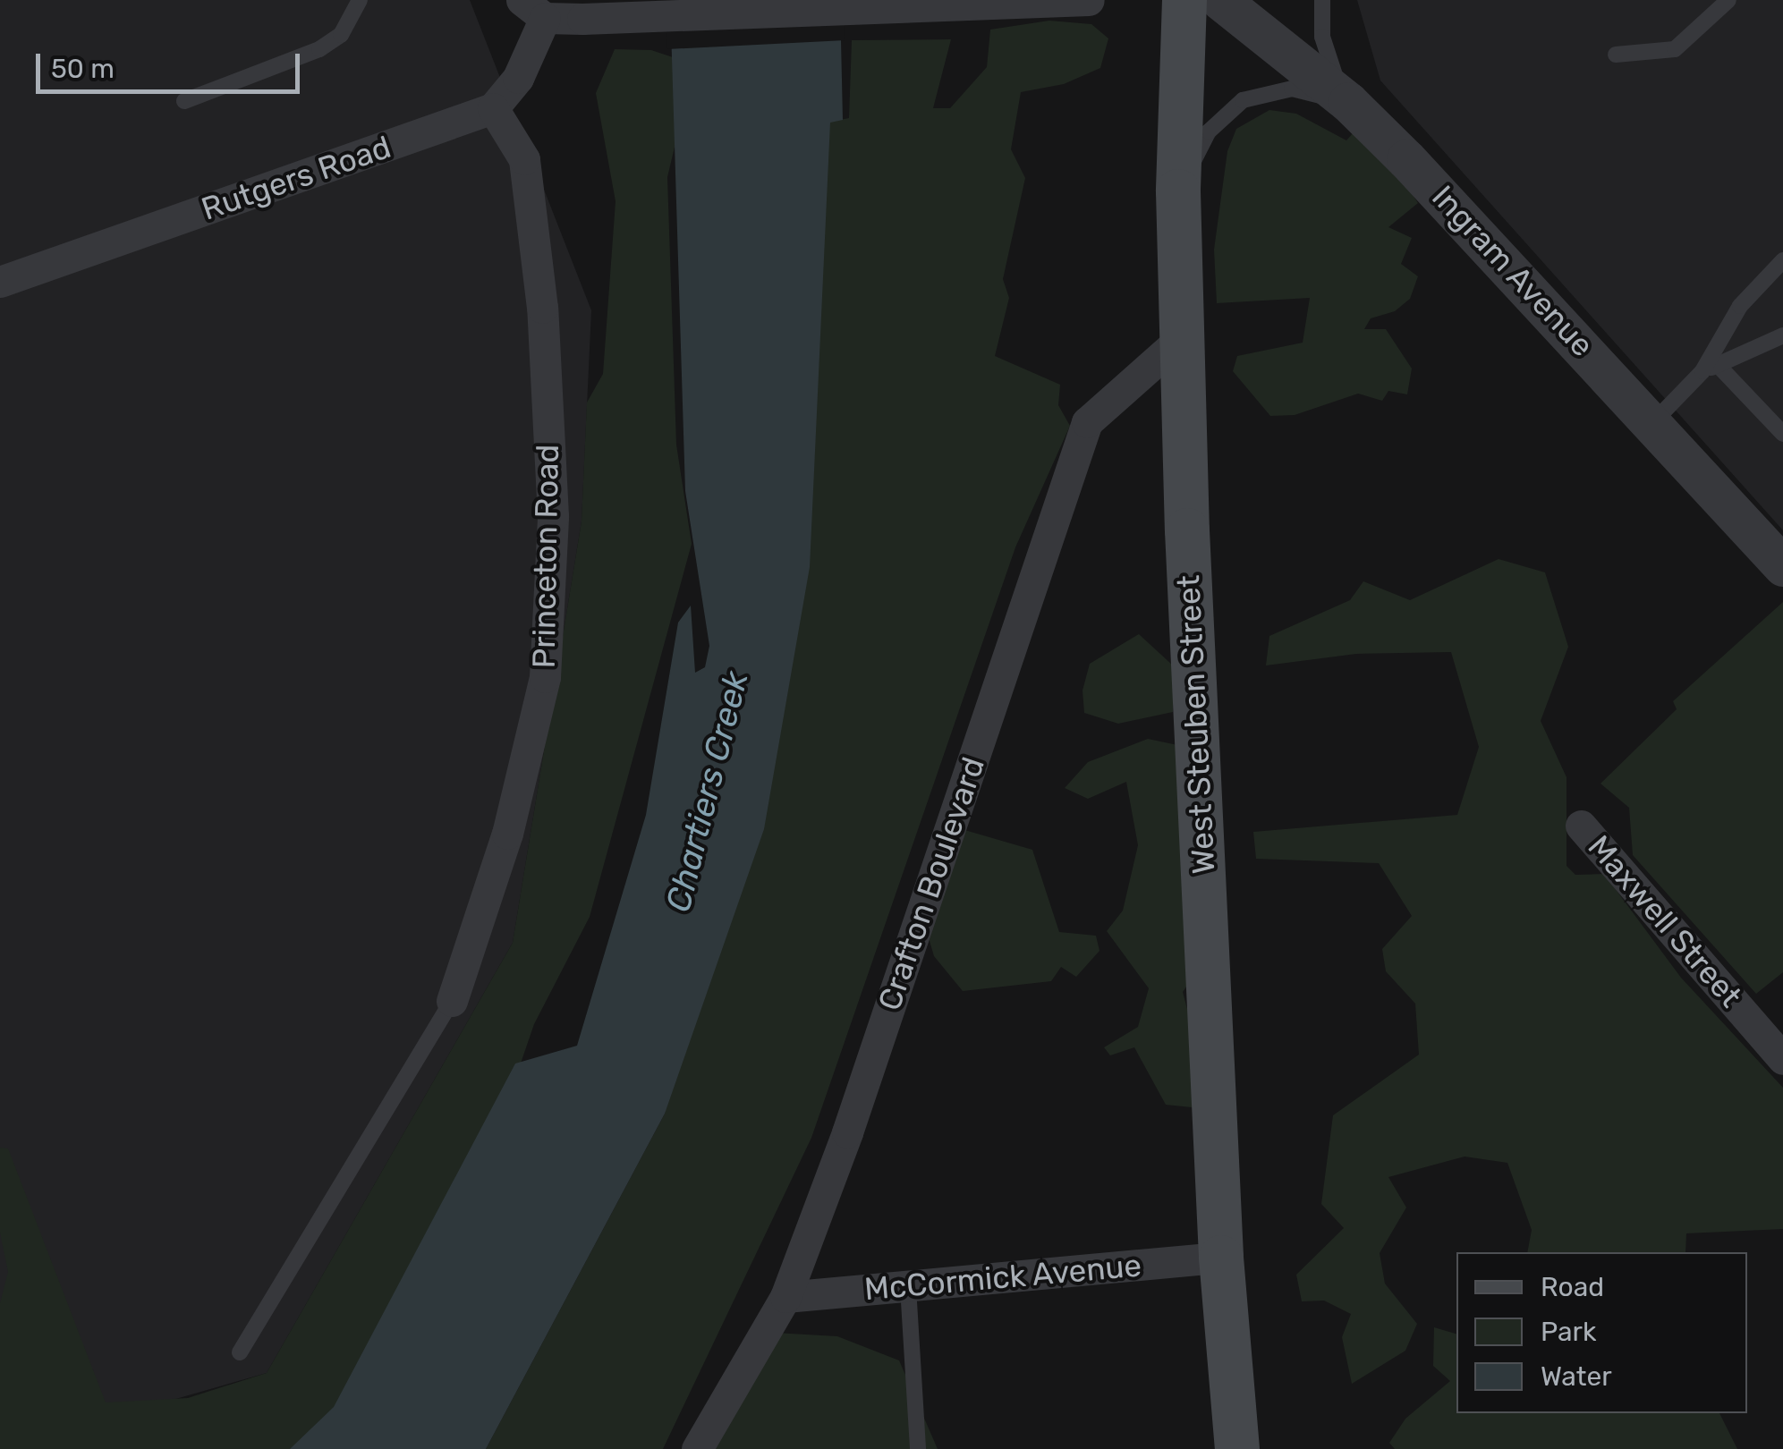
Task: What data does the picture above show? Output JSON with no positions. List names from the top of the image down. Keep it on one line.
{"streets":{"main road":["West Steuben Street"],"street":["Rutgers Road","Ingram Avenue","Princeton Road","Crafton Boulevard","Maxwell Street","McCormick Avenue"]},"crossings":[["Rutgers Road","Princeton Road"],["West Steuben Street","Crafton Boulevard"],["West Steuben Street","McCormick Avenue"],["Crafton Boulevard","McCormick Avenue"]],"water":["Chartiers Creek"],"legend":["Road","Park","Water"],"scale_bar":"50 m"}
